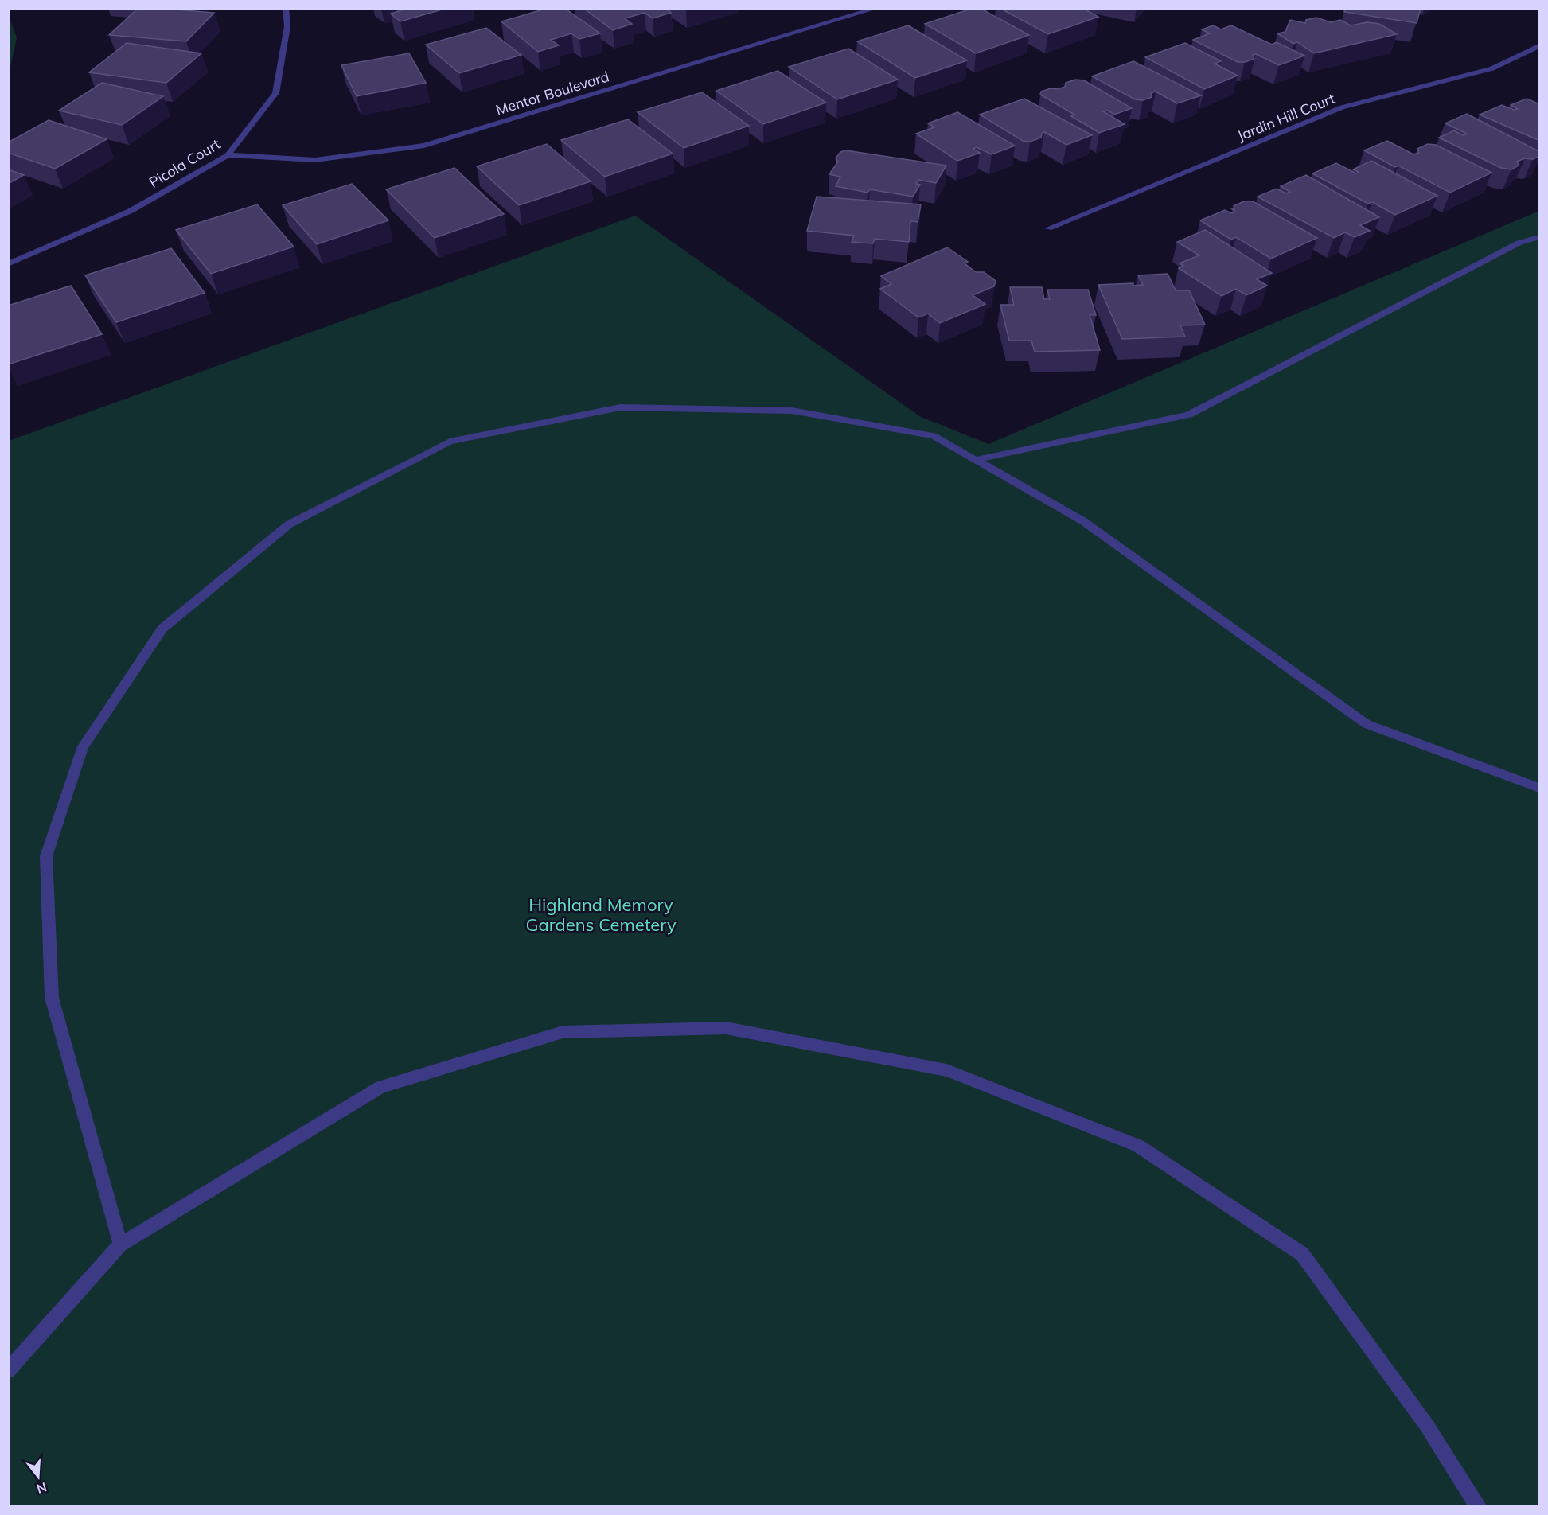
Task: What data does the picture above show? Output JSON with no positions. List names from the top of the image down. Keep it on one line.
{"streets":{"street":["Mentor Boulevard","Jardin Hill Court","Picola Court"]},"crossings":[["Mentor Boulevard","Picola Court"]],"parks":["Highland Memory Gardens Cemetery"],"north":"bottom"}
